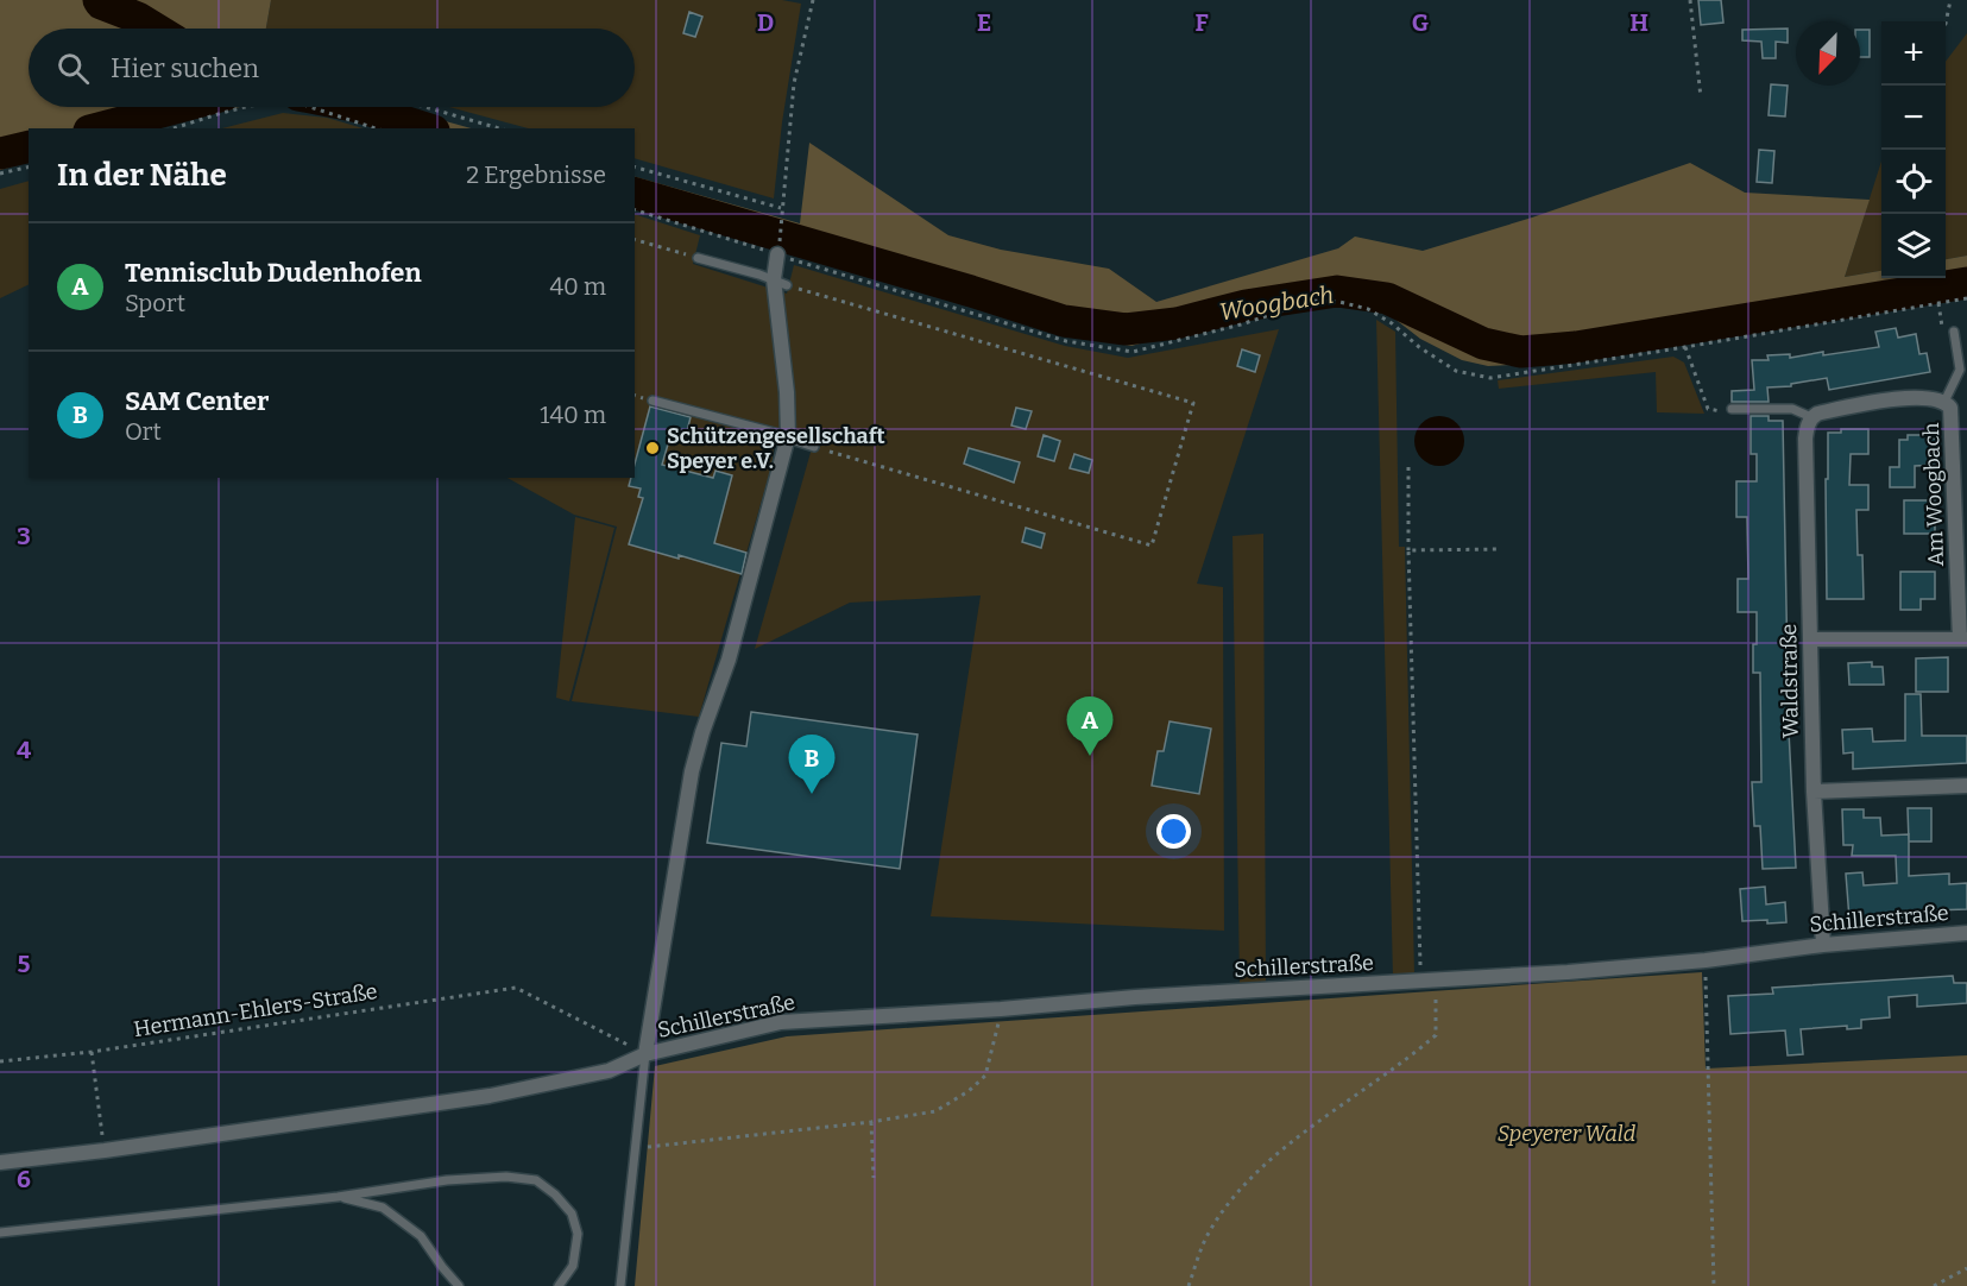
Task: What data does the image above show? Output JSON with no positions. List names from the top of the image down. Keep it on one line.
{"streets":{"street":["Am Woogbach","Waldstraße","Schillerstraße"],"path":["Hermann-Ehlers-Straße"]},"crossings":[["Am Woogbach","Waldstraße"],["Waldstraße","Schillerstraße"],["Schillerstraße","Hermann-Ehlers-Straße"]],"water":["Woogbach"],"parks":["Speyerer Wald"],"places":["Schützengesellschaft Speyer e.V."],"north":"bottom left","page":{"map_buttons":["+","−"],"search":"Hier suchen","heading":["In der Nähe","2 Ergebnisse"],"list":[{"mark":"A","name":"Tennisclub Dudenhofen","note":"Sport","value":"40 m"},{"mark":"B","name":"SAM Center","note":"Ort","value":"140 m"}],"pins":["A","B"]},"grid":{"columns":["D","E","F","G","H"],"rows":["3","4","5","6"]}}
